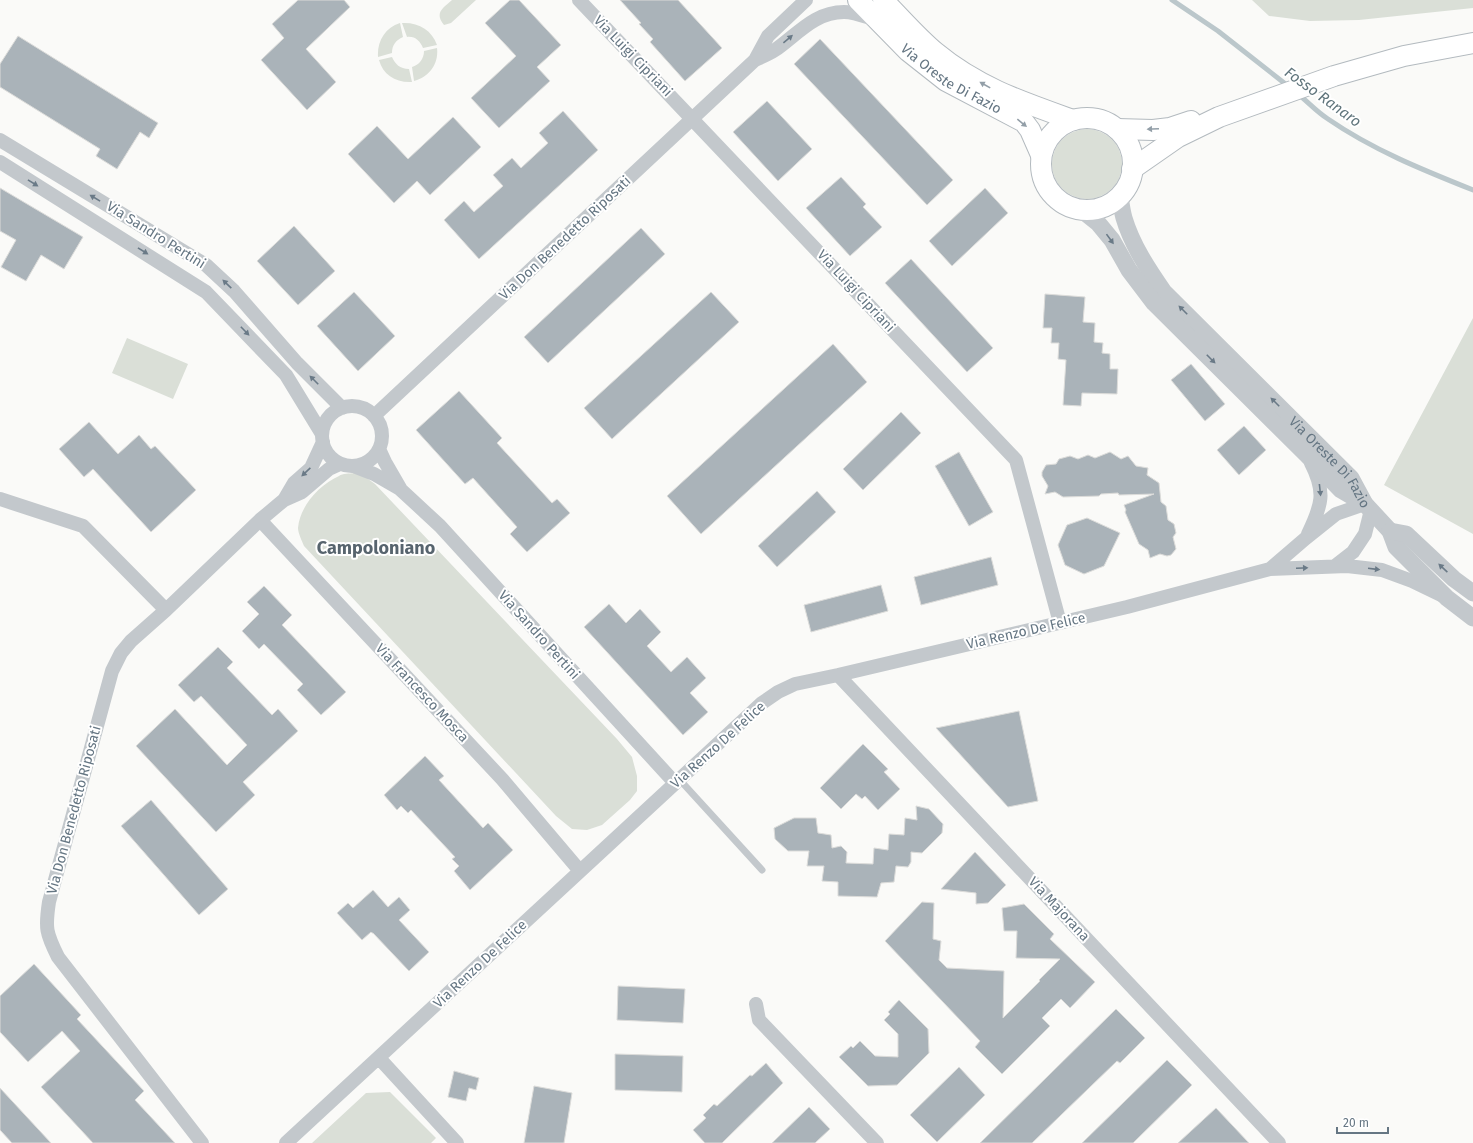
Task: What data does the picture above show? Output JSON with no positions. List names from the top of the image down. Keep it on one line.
{"streets":{"main road":["Via Oreste Di Fazio"],"street":["Via Luigi Cipriani","Via Sandro Pertini","Via Don Benedetto Riposati","Via Renzo De Felice","Via Francesco Mosca","Via Majorana"]},"crossings":[["Via Luigi Cipriani","Via Don Benedetto Riposati"],["Via Luigi Cipriani","Via Renzo De Felice"],["Via Sandro Pertini","Via Don Benedetto Riposati"],["Via Sandro Pertini","Via Renzo De Felice"],["Via Don Benedetto Riposati","Via Francesco Mosca"],["Via Renzo De Felice","Via Francesco Mosca"],["Via Renzo De Felice","Via Majorana"]],"districts":["Campoloniano"],"water":["Fosso Ranaro"],"scale_bar":"20 m"}
